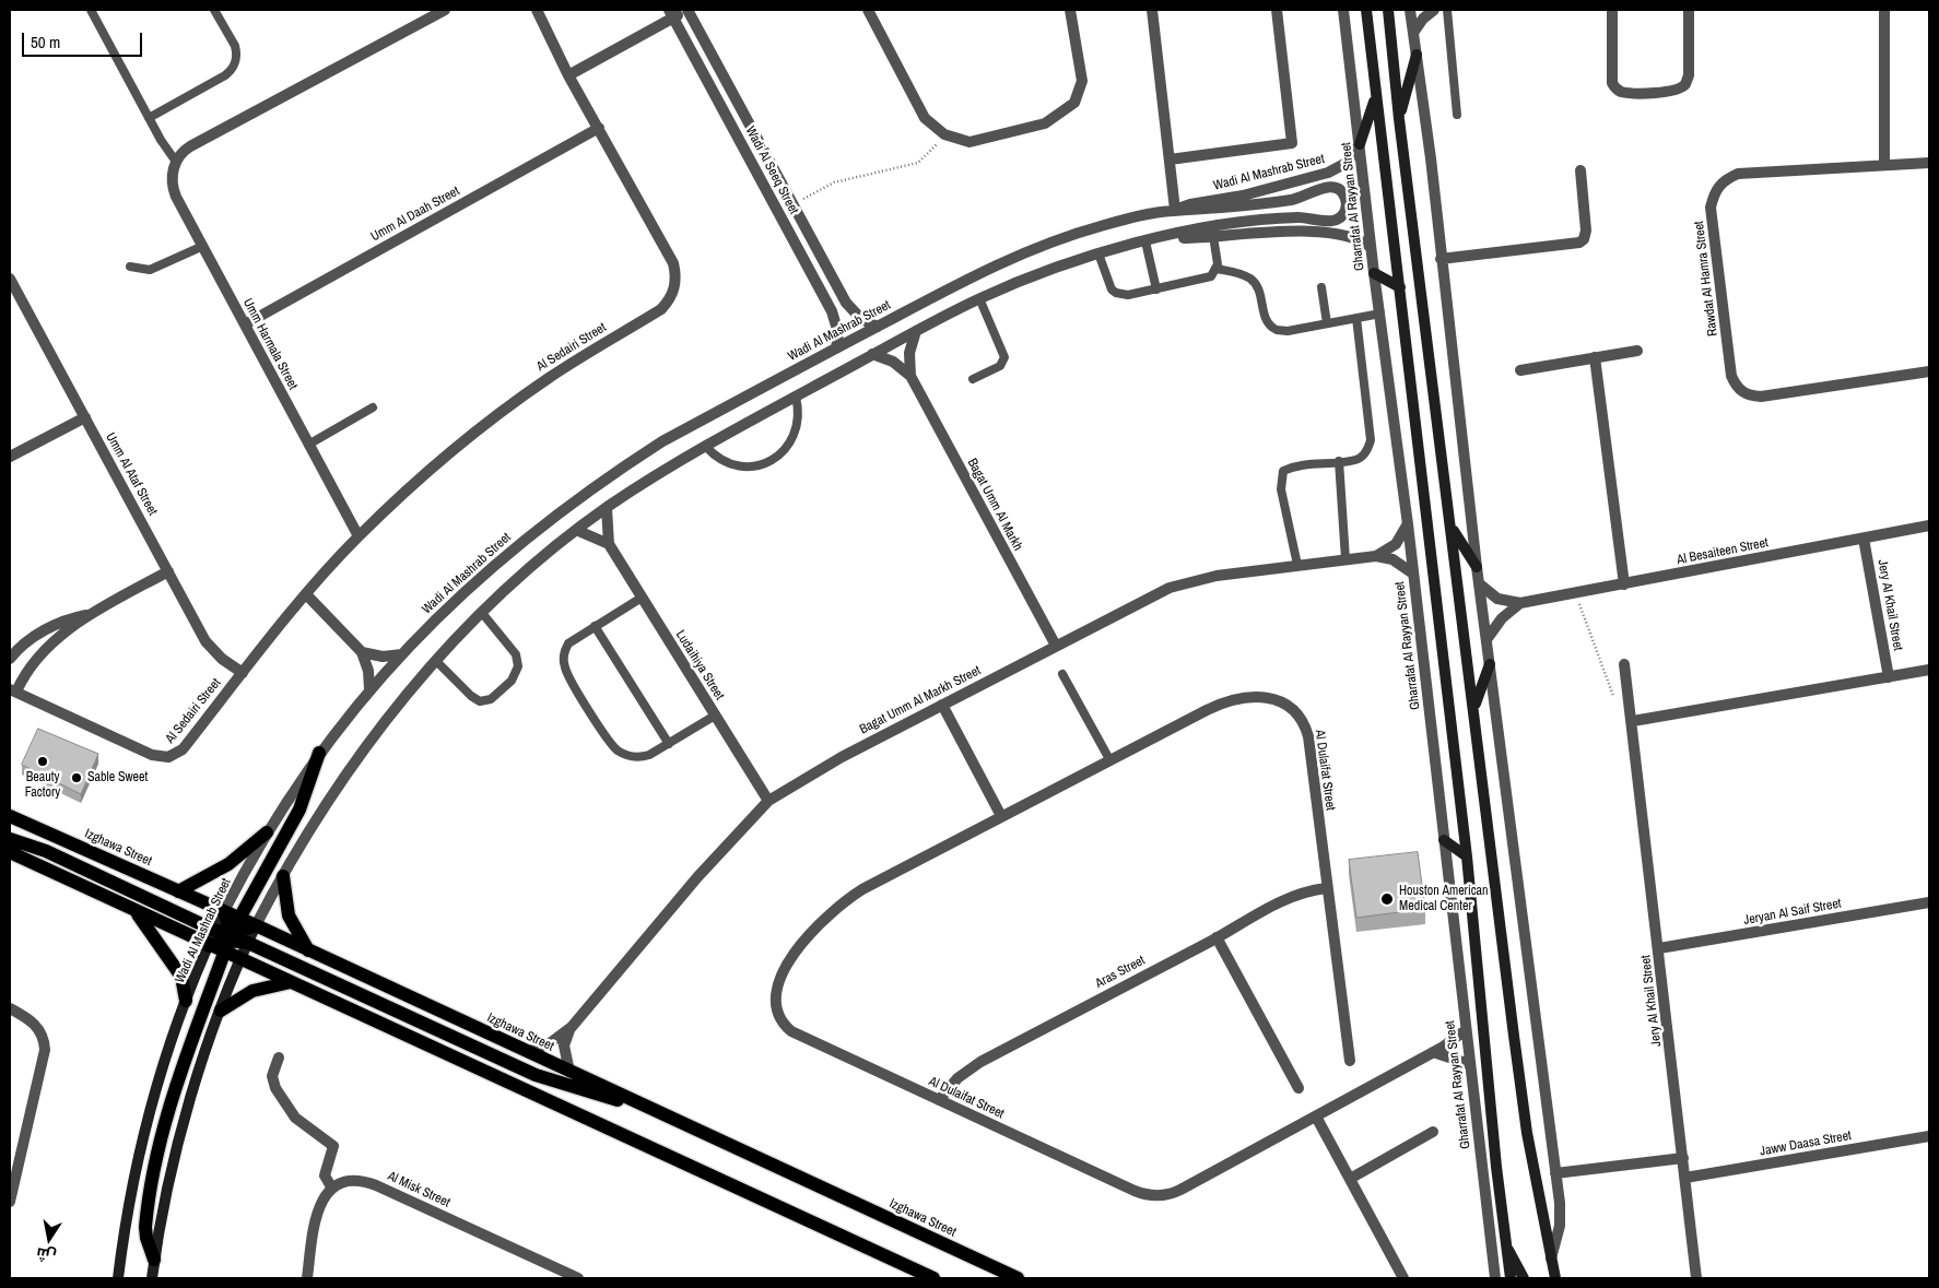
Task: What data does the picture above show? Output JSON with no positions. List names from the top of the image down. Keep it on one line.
{"streets":{"main road":["Wadi Al Mashrab Street","Izghawa Street"],"street":["Wadi Al Seeq Street","Gharrafat Al Rayyan Street","Umm Al Daah Street","Rawdat Al Hamra Street","Umm Harmala Street","Al Sedairi Street","Umm Al Ataf Street","Bagat Umm Al Markh","Al Besaiteen Street","Jery Al Khail Street","Ludaihiya Street","Bagat Umm Al Markh Street","Al Dulaifat Street","Jeryan Al Saif Street","Aras Street","Jaww Daasa Street","Al Misk Street"]},"crossings":[["Wadi Al Seeq Street","Wadi Al Mashrab Street"],["Wadi Al Mashrab Street","Gharrafat Al Rayyan Street"],["Wadi Al Mashrab Street","Bagat Umm Al Markh"],["Wadi Al Mashrab Street","Ludaihiya Street"],["Wadi Al Mashrab Street","Izghawa Street"],["Gharrafat Al Rayyan Street","Bagat Umm Al Markh Street"],["Gharrafat Al Rayyan Street","Al Dulaifat Street"],["Umm Al Daah Street","Umm Harmala Street"],["Umm Al Daah Street","Al Sedairi Street"],["Umm Harmala Street","Al Sedairi Street"],["Al Sedairi Street","Umm Al Ataf Street"],["Bagat Umm Al Markh","Bagat Umm Al Markh Street"],["Al Besaiteen Street","Jery Al Khail Street"],["Jery Al Khail Street","Jeryan Al Saif Street"],["Jery Al Khail Street","Jaww Daasa Street"],["Ludaihiya Street","Bagat Umm Al Markh Street"],["Bagat Umm Al Markh Street","Izghawa Street"],["Al Dulaifat Street","Aras Street"]],"places":["Beauty Factory","Sable Sweet","Houston American Medical Center"],"scale_bar":"50 m","north":"bottom"}
